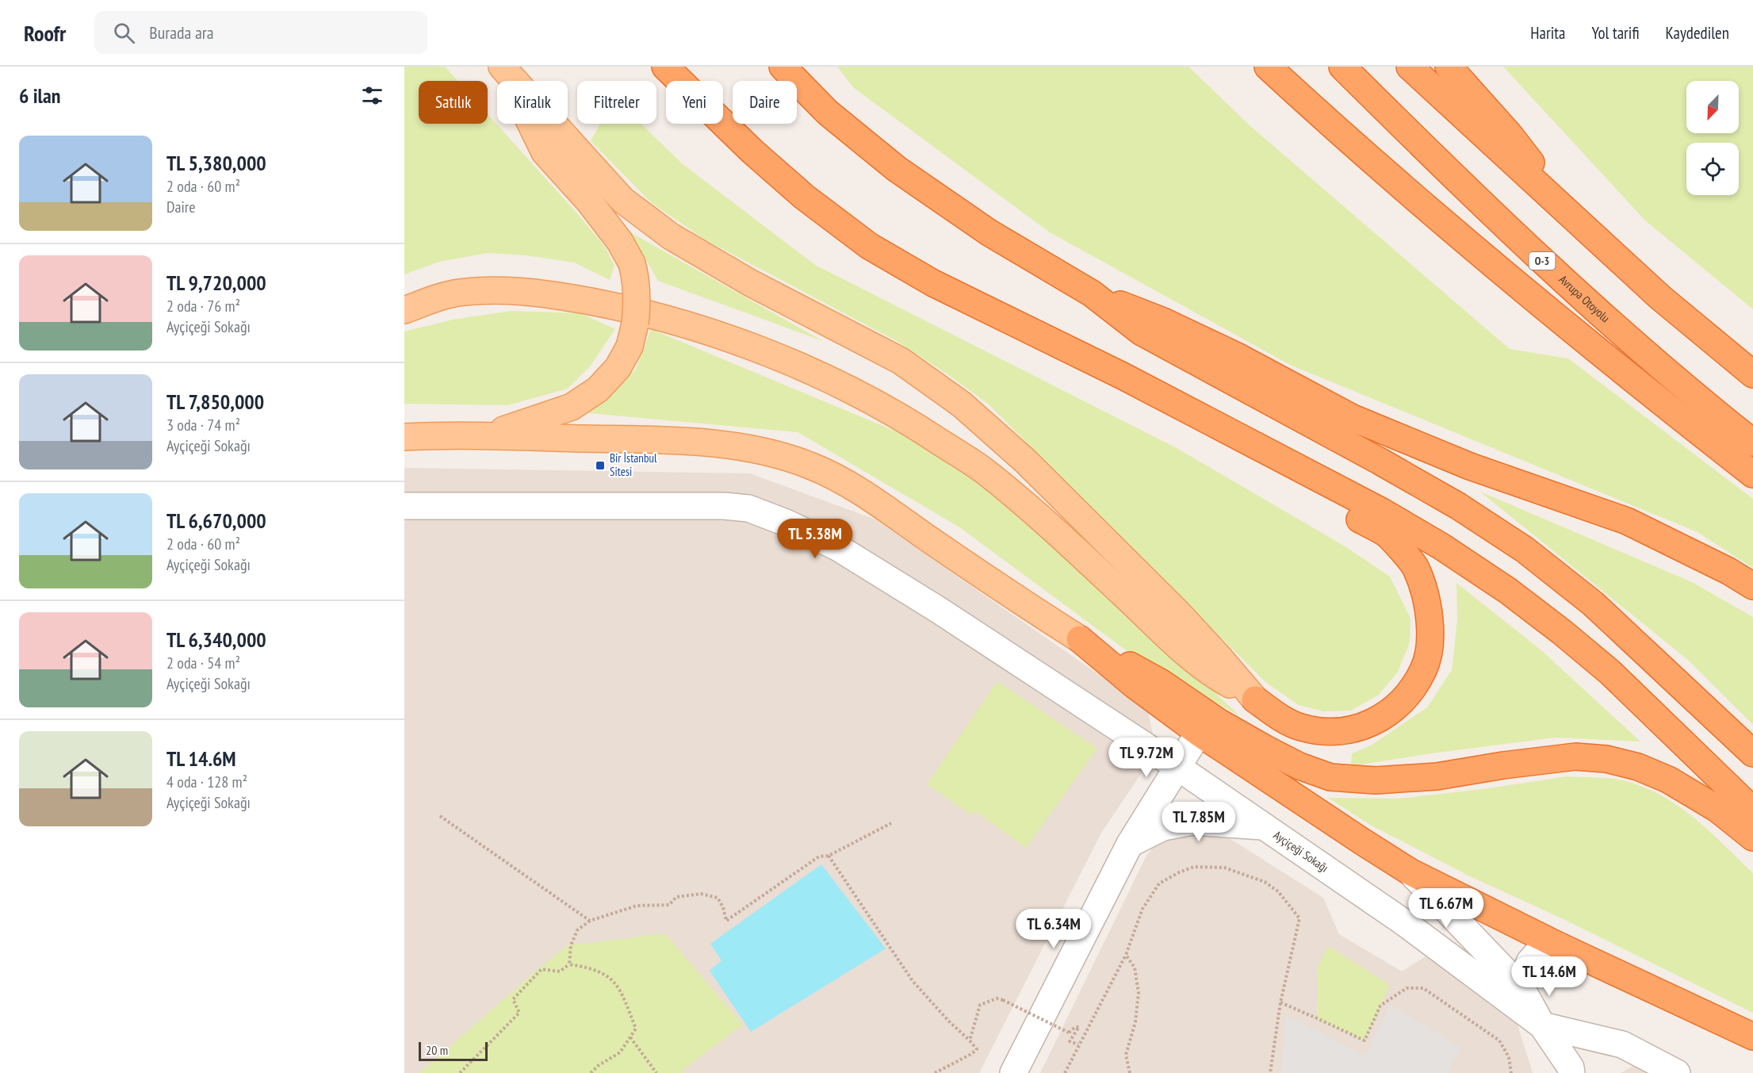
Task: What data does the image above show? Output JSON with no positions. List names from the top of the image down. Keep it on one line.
{"streets":{"highway":["O-3","Avrupa Otoyolu"],"street":["Ayçiçeği Sokağı"]},"places":{"transit":["Bir İstanbul Sitesi"]},"scale_bar":"20 m","north":"bottom left","page":{"header":"Roofr","search":"Burada ara","nav":["Harita","Yol tarifi","Kaydedilen"],"heading":"6 ilan","chip":["Satılık","Kiralık","Filtreler","Yeni","Daire"],"list":[{"name":"TL 5,380,000","note":"2 oda · 60 m² · Daire"},{"name":"TL 9,720,000","note":"2 oda · 76 m² · Ayçiçeği Sokağı"},{"name":"TL 7,850,000","note":"3 oda · 74 m² · Ayçiçeği Sokağı"},{"name":"TL 6,670,000","note":"2 oda · 60 m² · Ayçiçeği Sokağı"},{"name":"TL 6,340,000","note":"2 oda · 54 m² · Ayçiçeği Sokağı"},{"name":"TL 14.6M","note":"4 oda · 128 m² · Ayçiçeği Sokağı"}],"price":["TL 5.38M","TL 9.72M","TL 7.85M","TL 6.67M","TL 6.34M","TL 14.6M"],"scale":"20 m"}}
